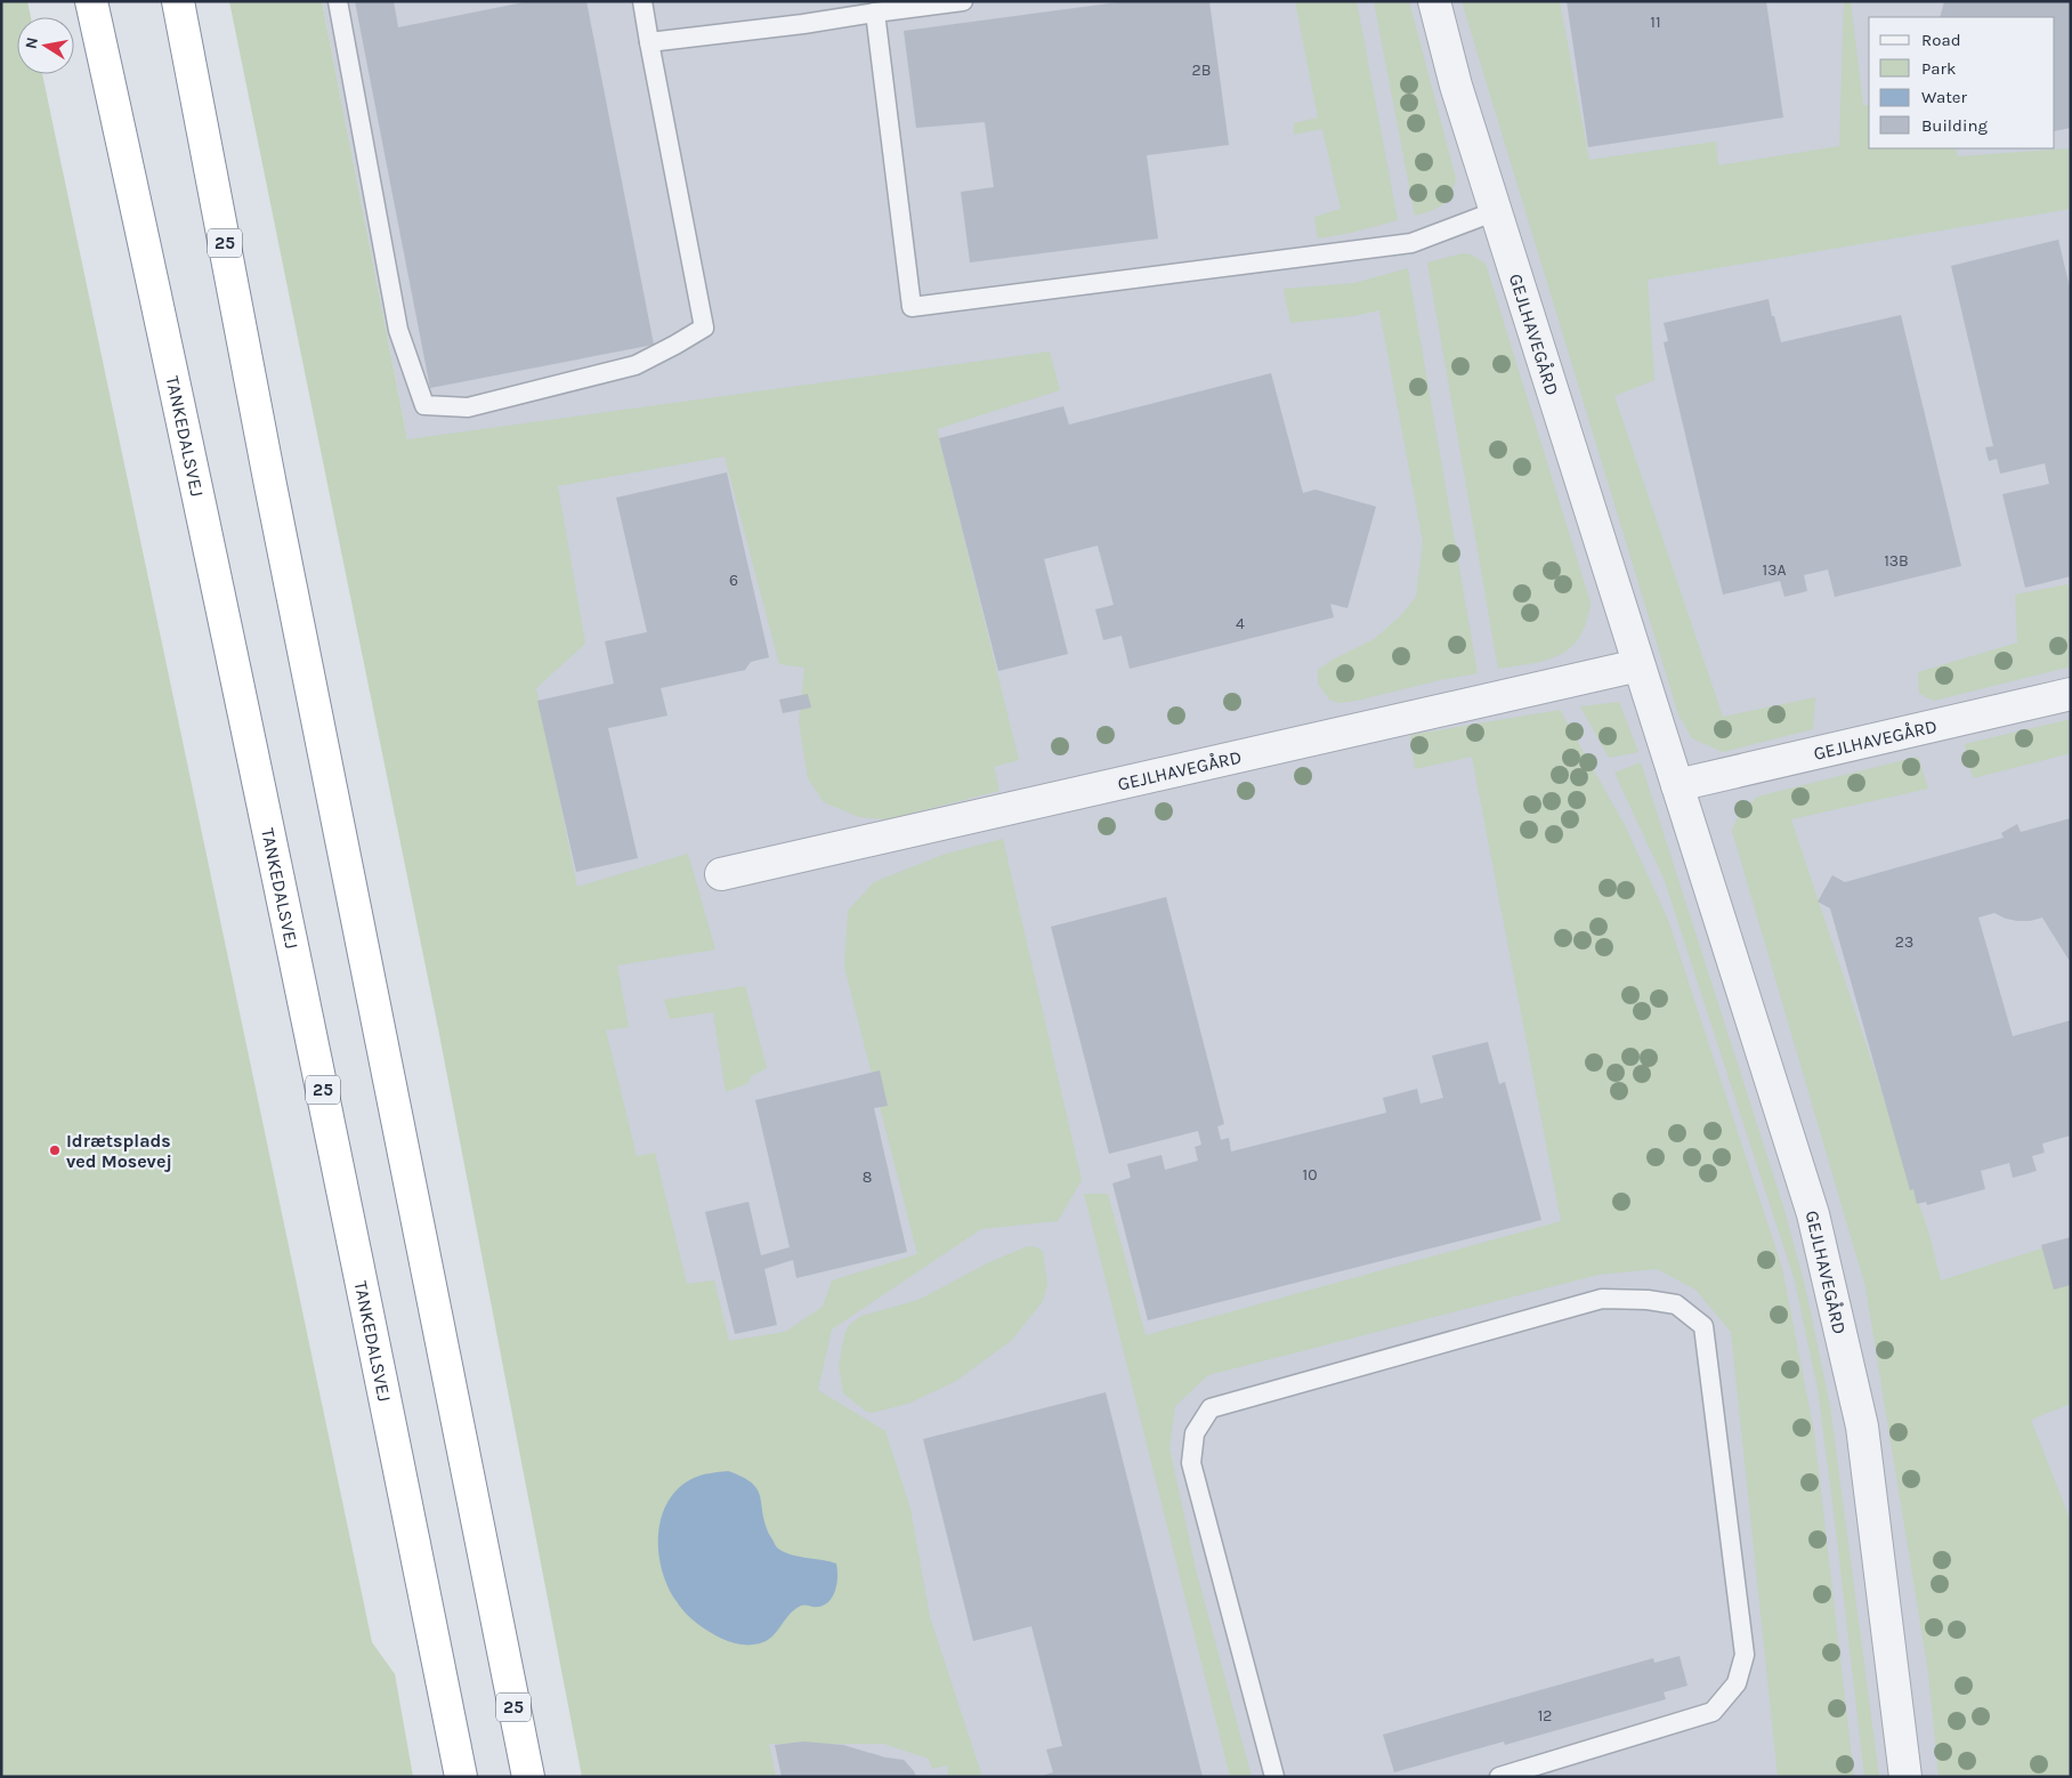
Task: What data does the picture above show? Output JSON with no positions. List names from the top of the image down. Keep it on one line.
{"streets":{"highway":["25","TANKEDALSVEJ"],"street":["GEJLHAVEGÅRD"]},"places":["Idrætsplads ved Mosevej"],"house_numbers":["11","2B","13B","13A","6","4","23","10","8","12"],"legend":["Road","Park","Water","Building"],"north":"left"}
